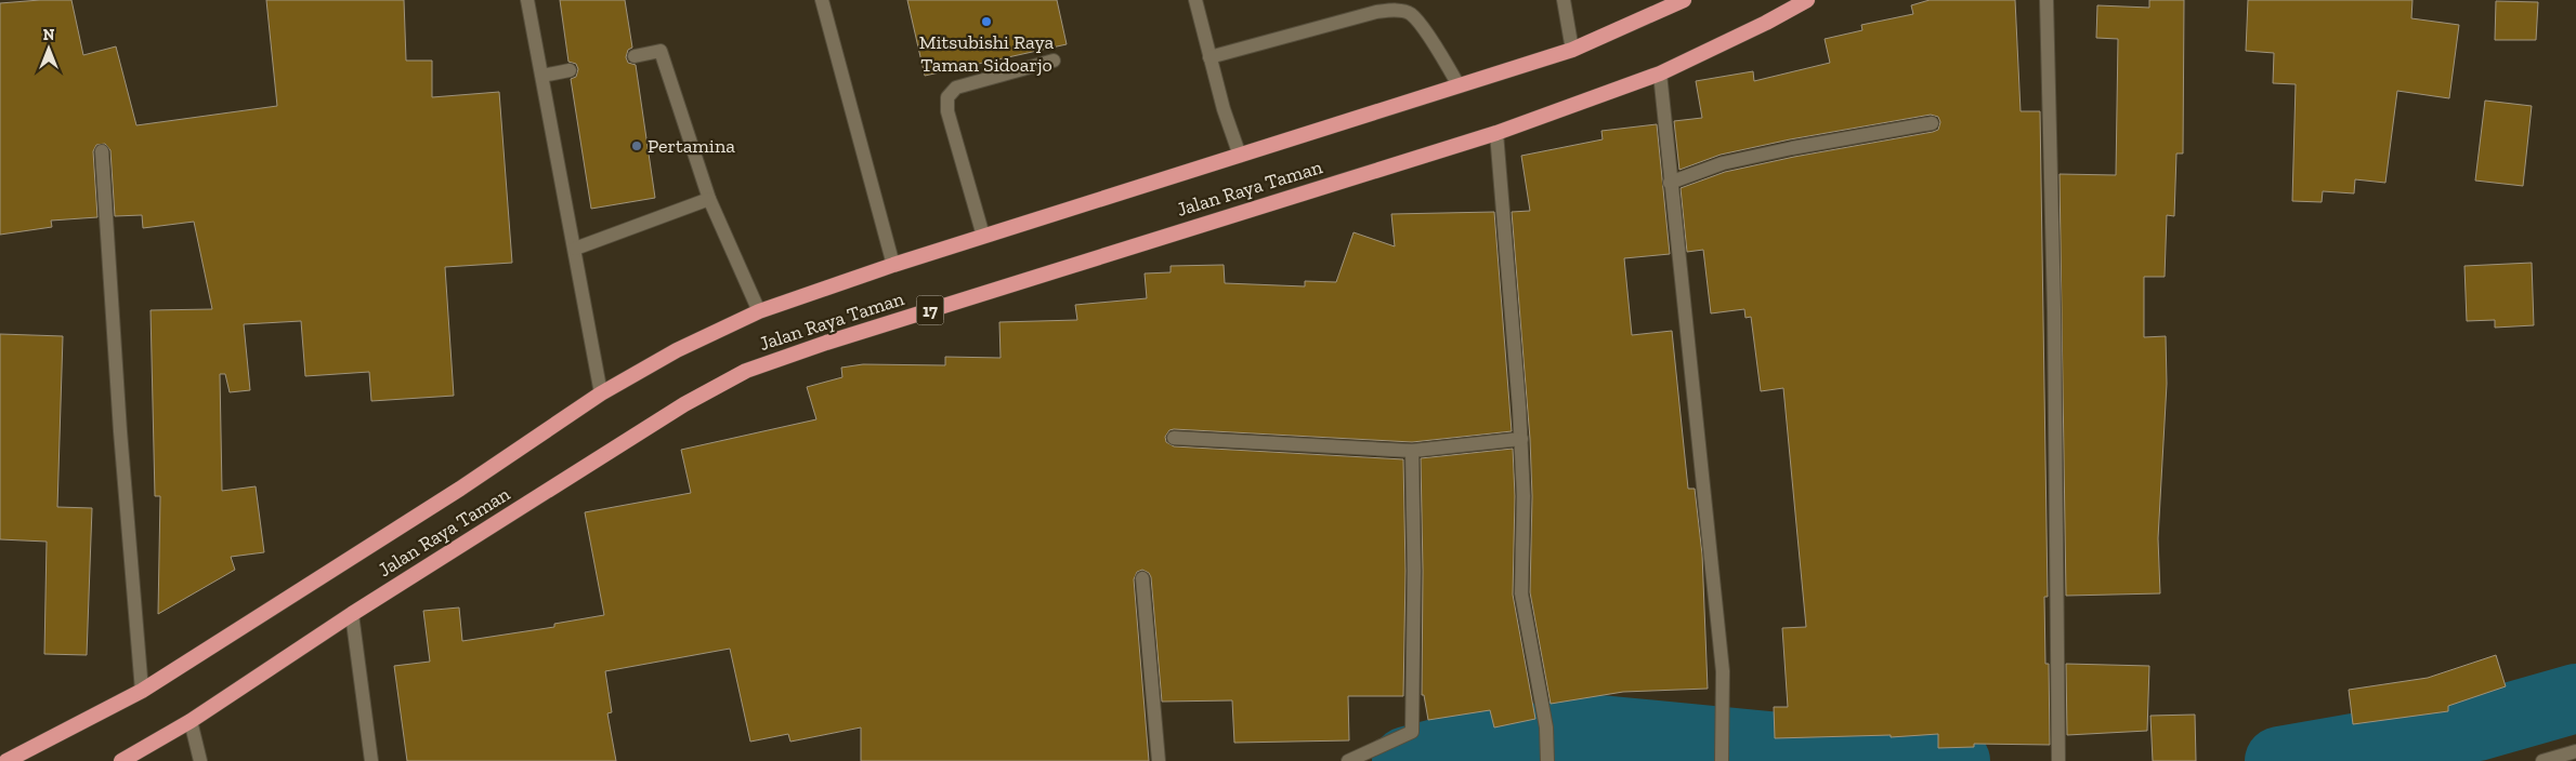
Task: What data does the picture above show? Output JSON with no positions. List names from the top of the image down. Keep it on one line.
{"streets":{"highway":["Jalan Raya Taman","17"]},"places":["Mitsubishi Raya Taman Sidoarjo","Pertamina"],"north":"top"}
